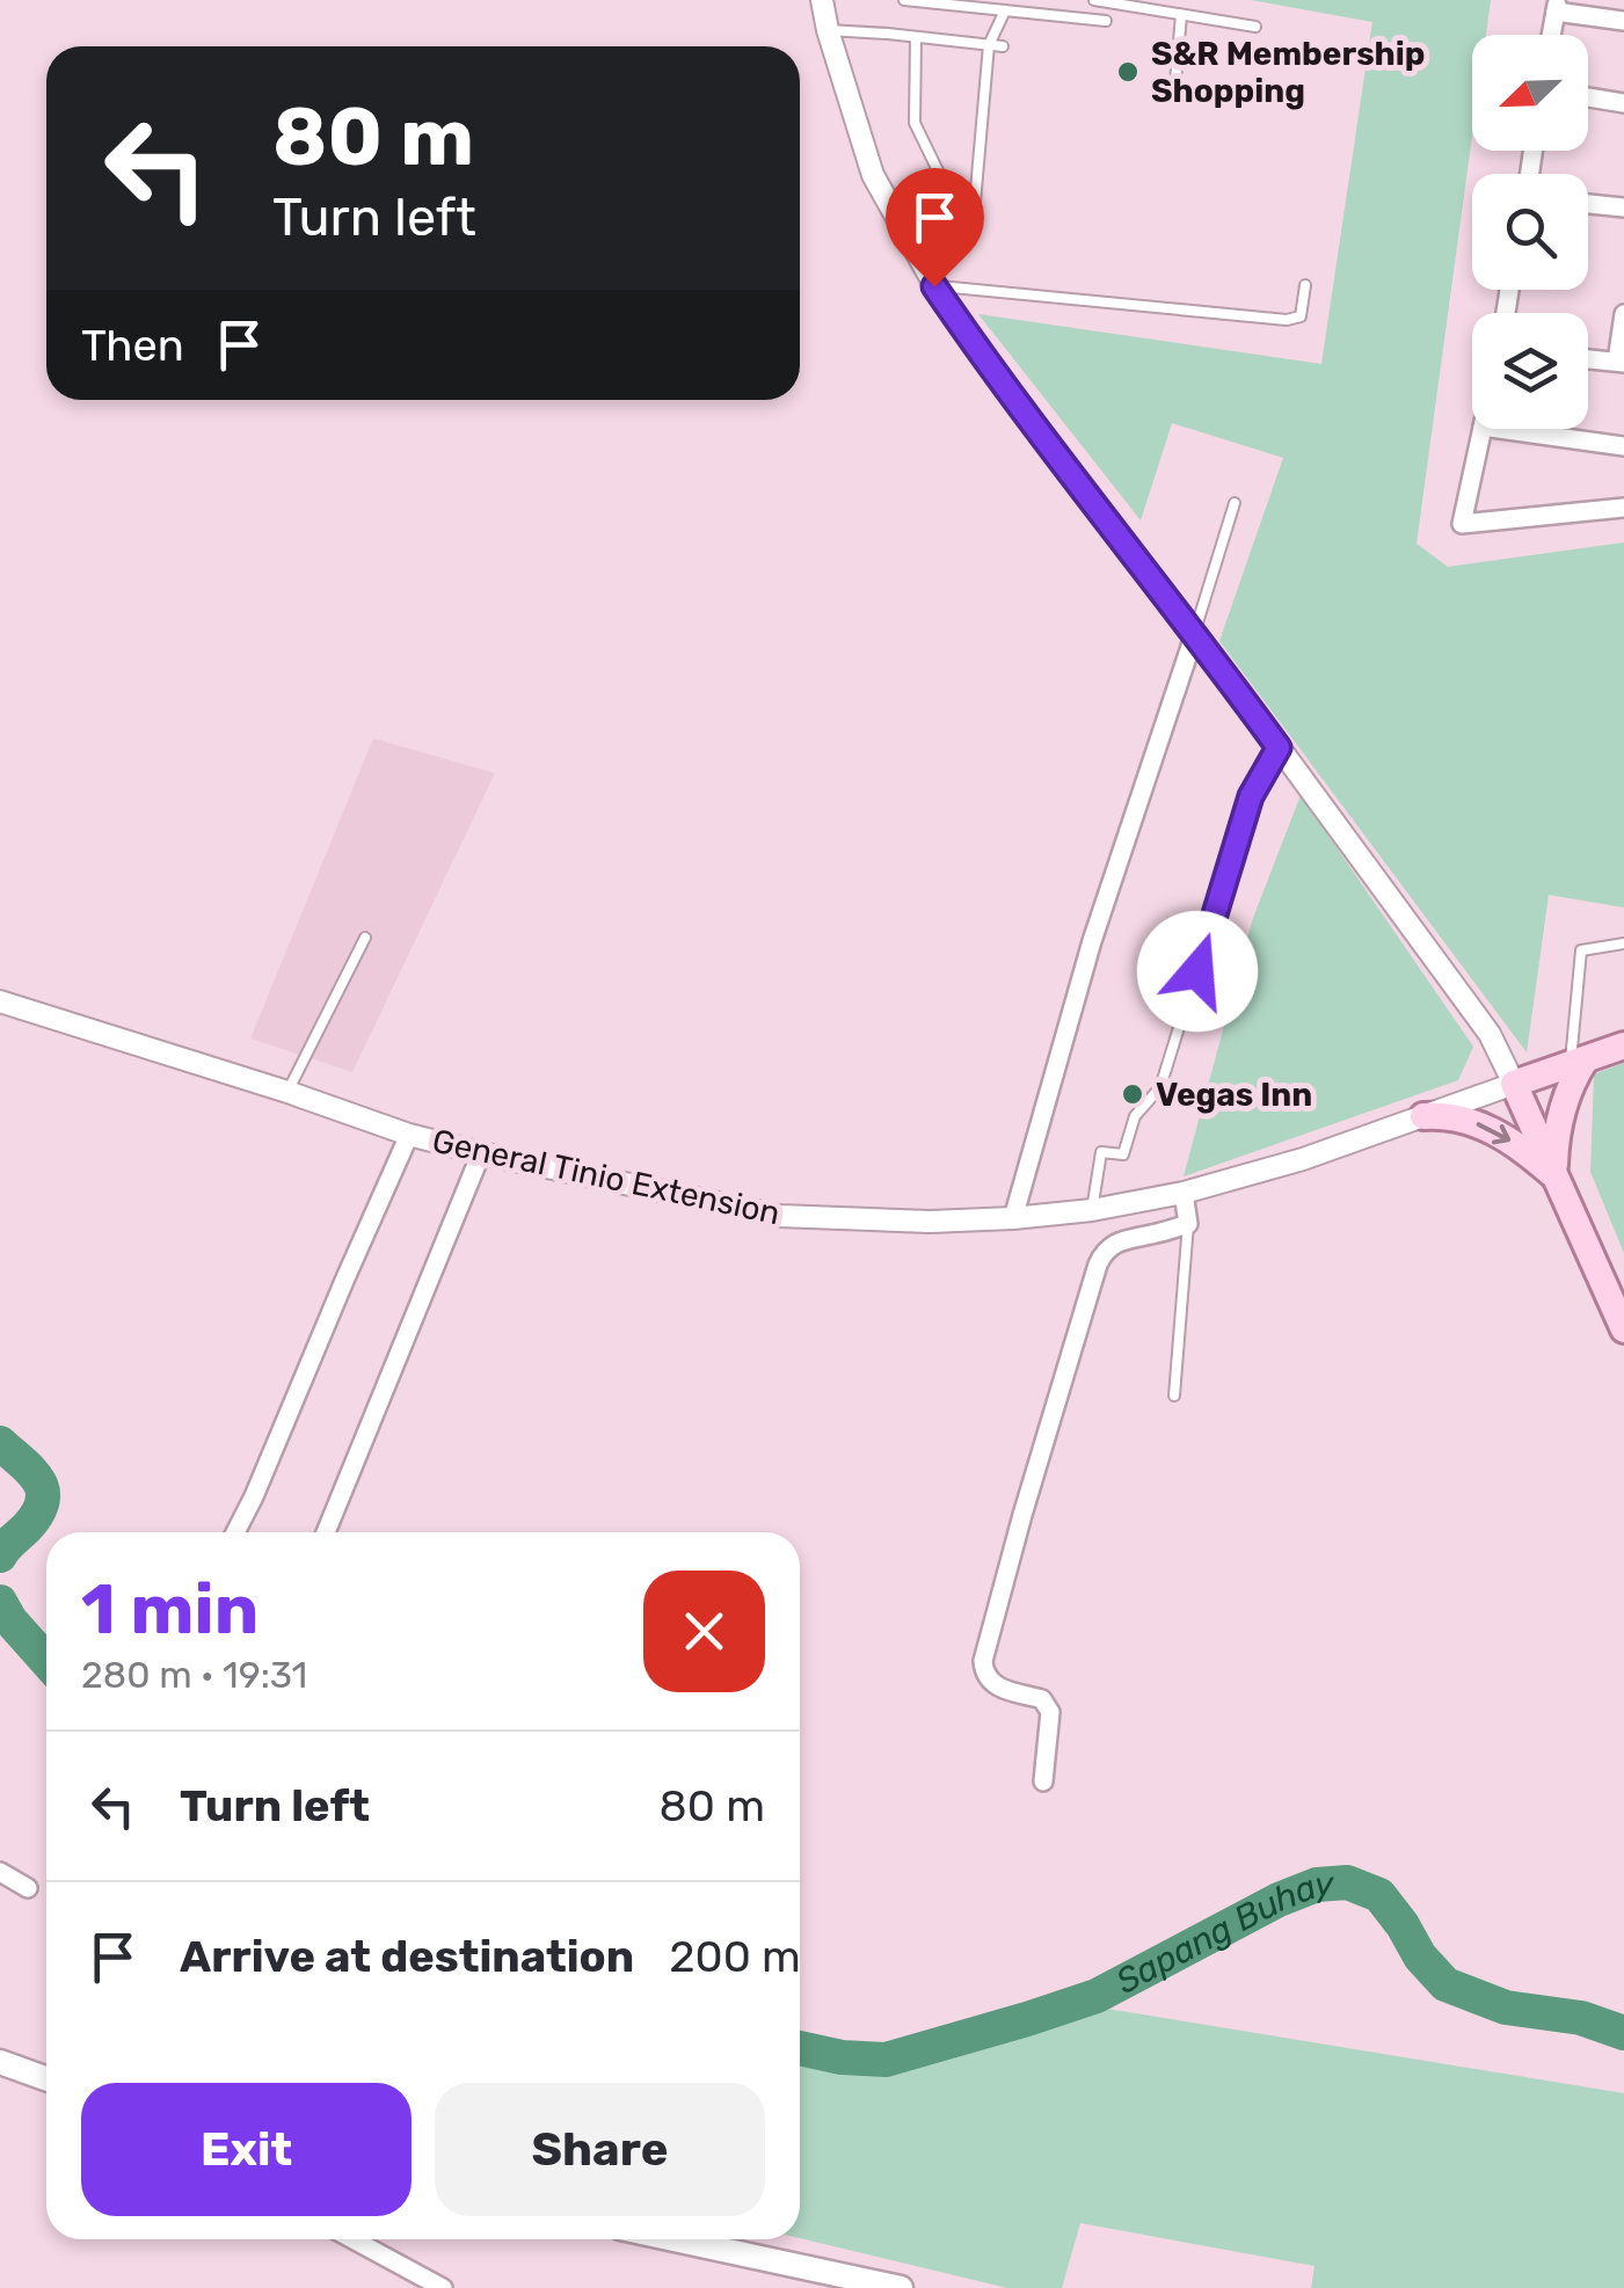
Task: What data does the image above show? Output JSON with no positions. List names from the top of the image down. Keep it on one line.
{"streets":{"main road":["General Tinio Extension"]},"water":["Sapang Buhay"],"places":["S&R Membership Shopping","Vegas Inn"],"north":"bottom left","page":{"turn":["80 m","Turn left"],"then":"Then","heading":["1 min","280 m · 19:31"],"list":[{"name":"Turn left","value":"80 m"},{"name":"Arrive at destination","value":"200 m"}],"buttons":["Exit","Share"]}}
